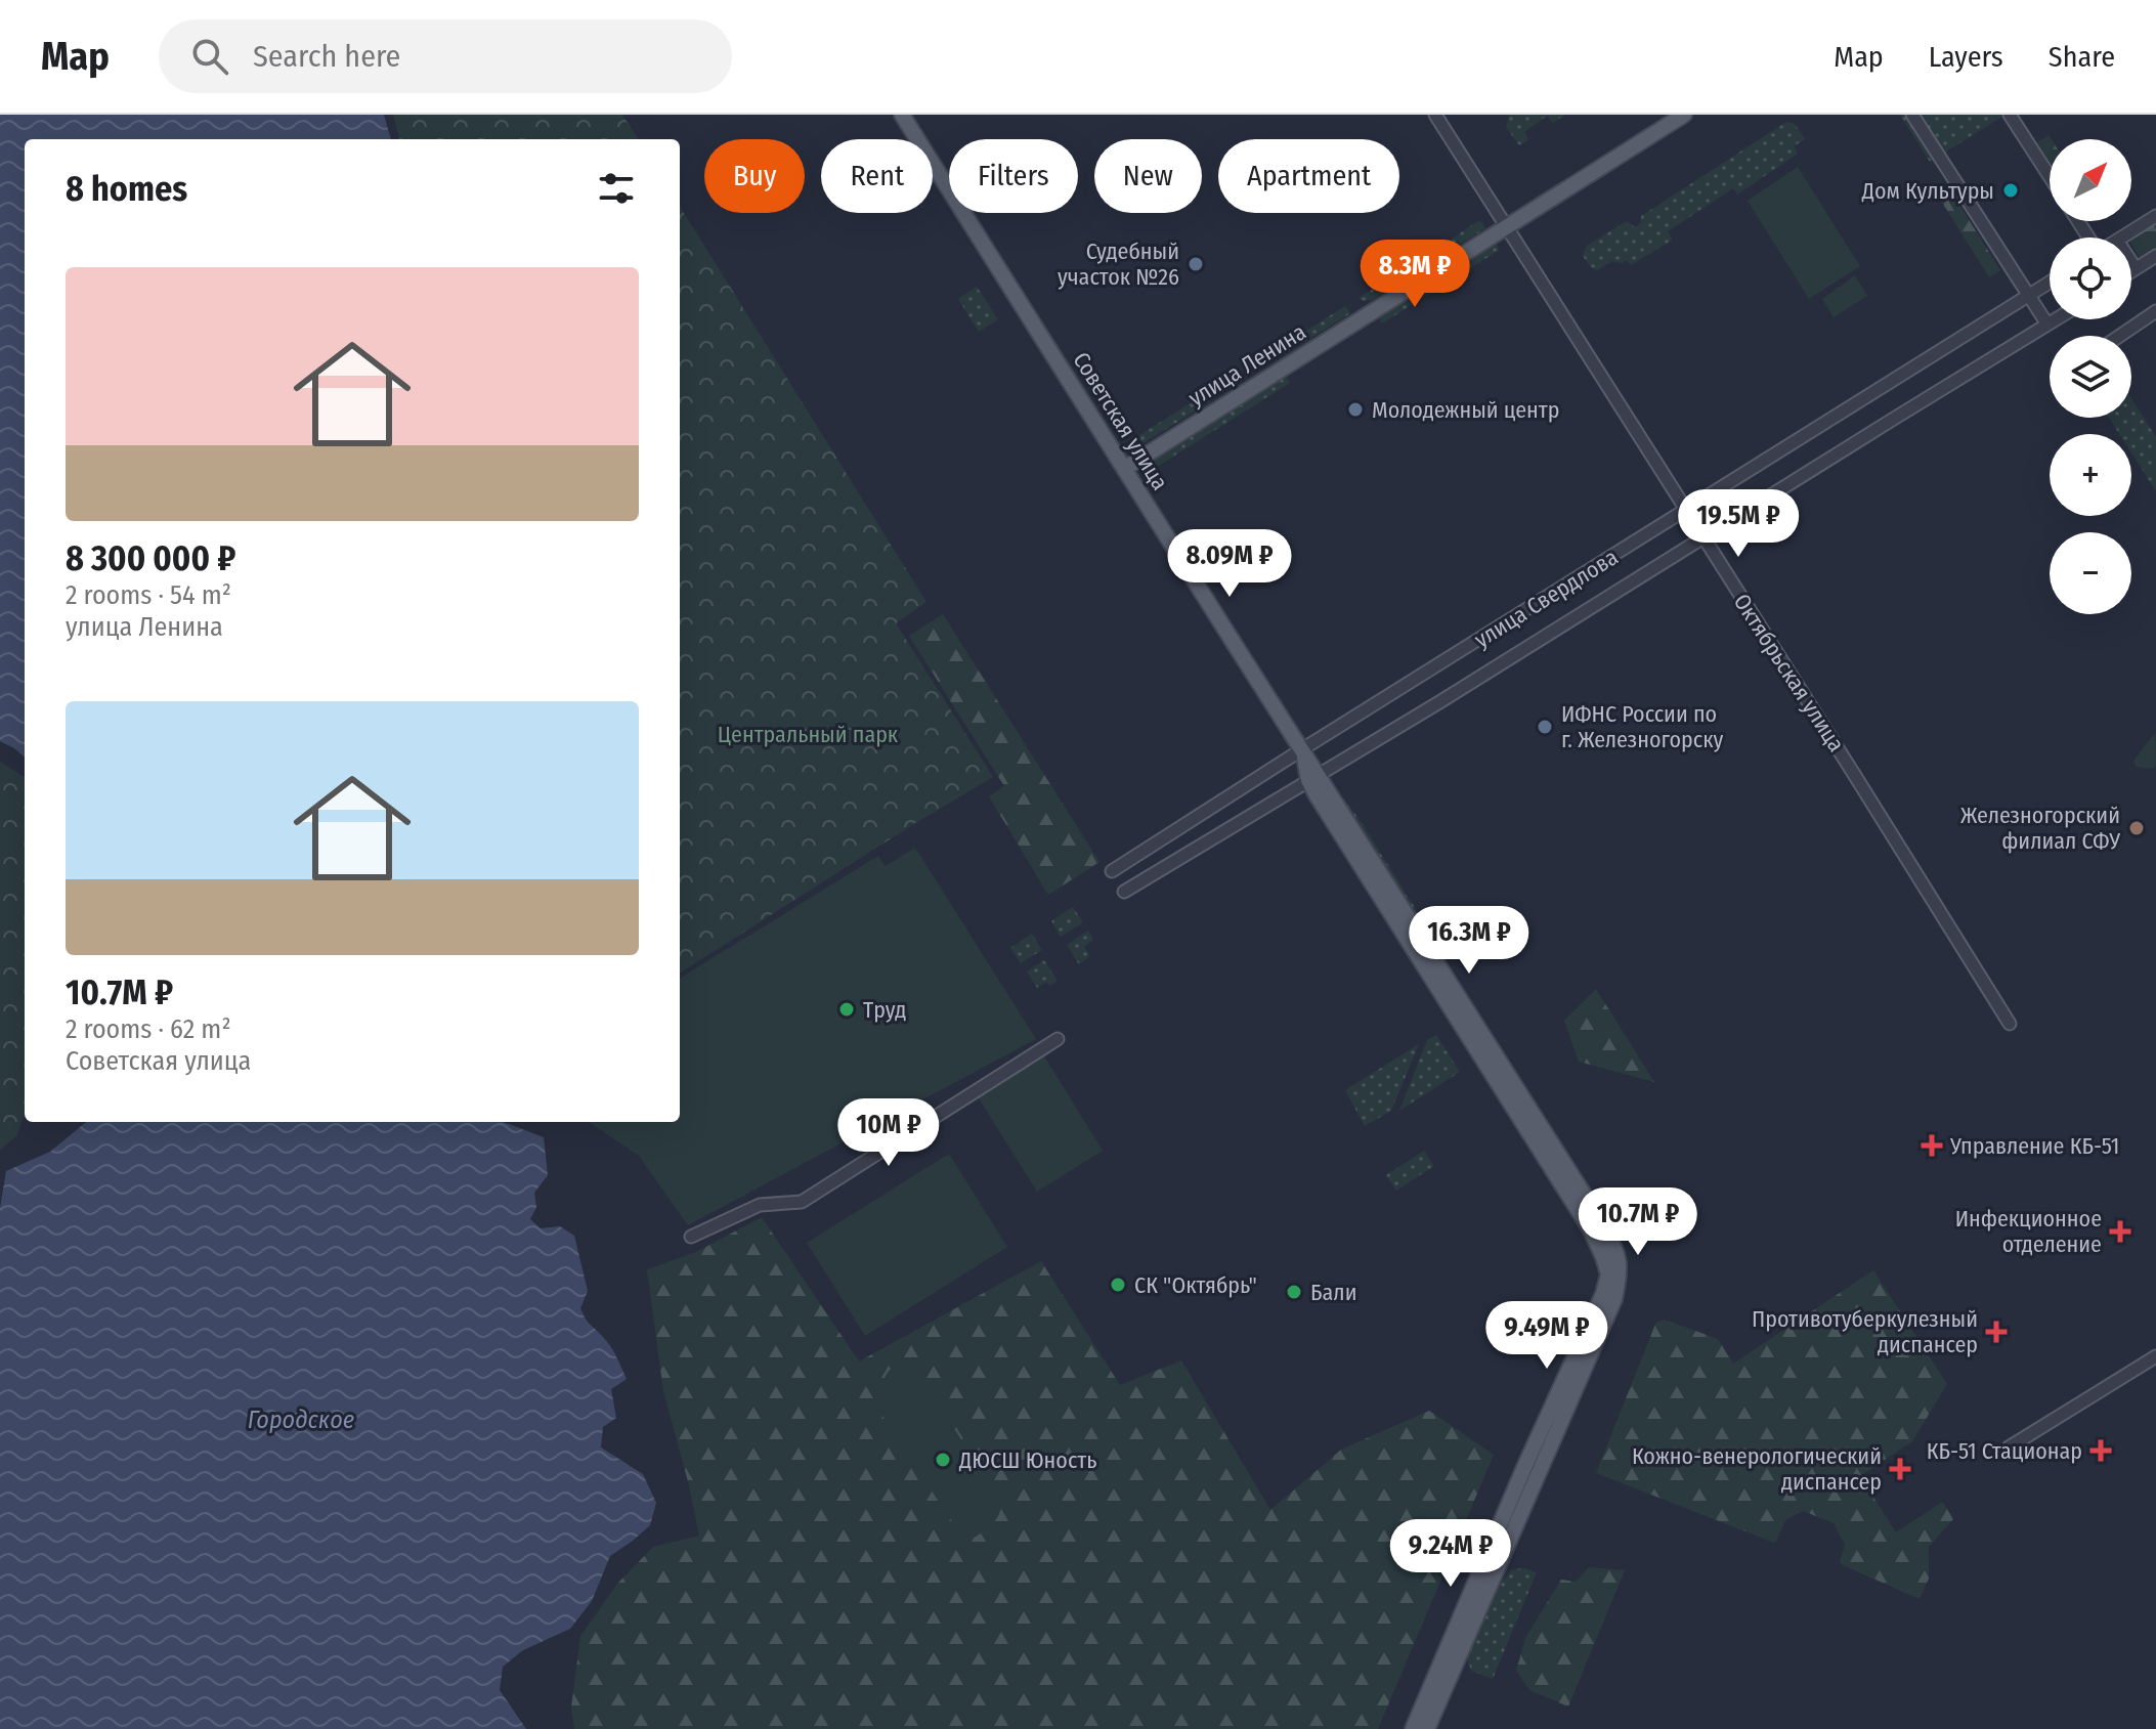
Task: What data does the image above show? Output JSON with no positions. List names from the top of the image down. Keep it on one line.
{"streets":{"main road":["улица Ленина","Советская улица"],"street":["улица Свердлова","Октябрьская улица"]},"crossings":[["улица Ленина","Советская улица"],["улица Ленина","Октябрьская улица"],["Советская улица","улица Свердлова"],["улица Свердлова","Октябрьская улица"]],"water":["Городское"],"parks":["Центральный парк"],"places":{"other":["Дом Культуры","Судебный участок №26","Молодежный центр","ИФНС России по г. Железногорску","Железногорский филиал СФУ","Труд","СК \"Октябрь\"","Бали","ДЮСШ Юность"],"health":["Управление КБ-51","Инфекционное отделение","Противотуберкулезный диспансер","КБ-51 Стационар","Кожно-венерологический диспансер"]},"north":"top right","page":{"header":"Map","search":"Search here","nav":["Map","Layers","Share"],"map_buttons":["+","−"],"chip":["Buy","Rent","Filters","New","Apartment"],"heading":"8 homes","list":[{"name":"8 300 000 ₽","note":"2 rooms · 54 m² · улица Ленина"},{"name":"10.7M ₽","note":"2 rooms · 62 m² · Советская улица"}],"price":["8.3M ₽","19.5M ₽","8.09M ₽","16.3M ₽","10M ₽","10.7M ₽","9.49M ₽","9.24M ₽"]}}
